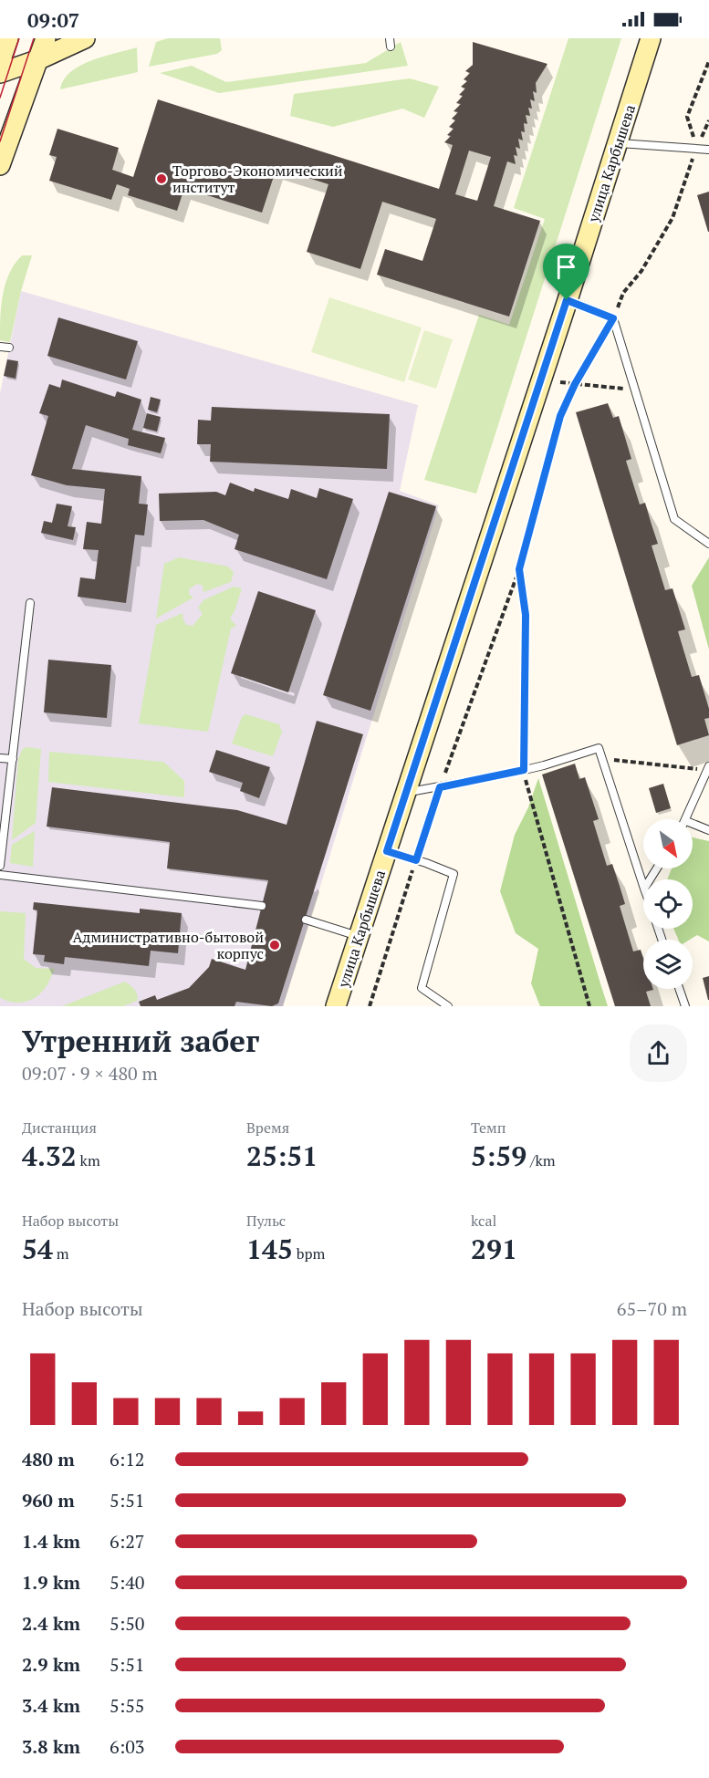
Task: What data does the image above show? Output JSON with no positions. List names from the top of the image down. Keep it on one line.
{"streets":{"main road":["улица Карбышева"]},"places":["Торгово-Экономический институт","Административно-бытовой корпус"],"north":"bottom right","page":{"status":"09:07","heading":["Утренний забег","09:07 · 9 × 480 m"],"stats":[["Дистанция","4.32 km"],["Время","25:51"],["Темп","5:59 /km"],["Набор высоты","54 m"],["Пульс","145 bpm"],["kcal","291"]],"chart":["Набор высоты","65–70 m"],"list":[{"name":"480 m","note":"6:12"},{"name":"960 m","note":"5:51"},{"name":"1.4 km","note":"6:27"},{"name":"1.9 km","note":"5:40"},{"name":"2.4 km","note":"5:50"},{"name":"2.9 km","note":"5:51"},{"name":"3.4 km","note":"5:55"},{"name":"3.8 km","note":"6:03"}]}}
